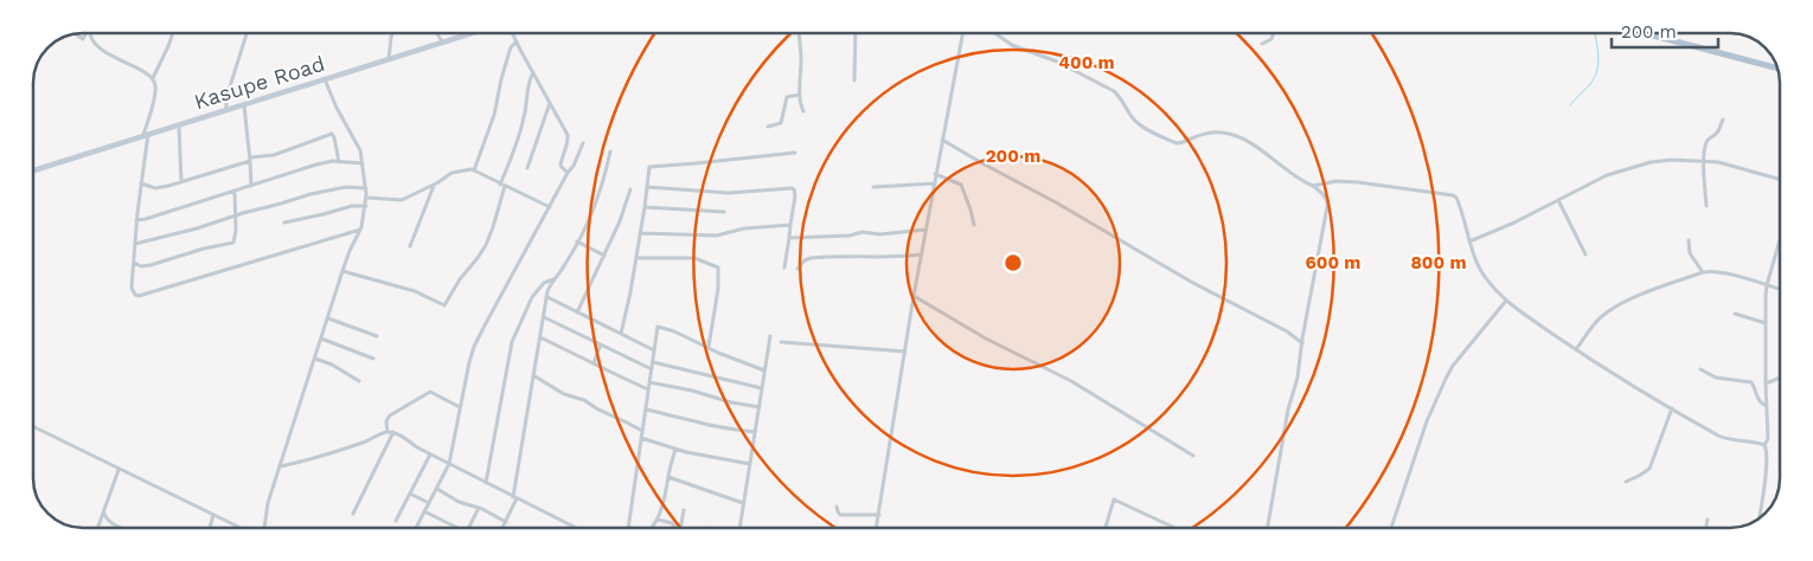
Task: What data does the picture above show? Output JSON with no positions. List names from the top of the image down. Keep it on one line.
{"streets":{"street":["Kasupe Road"]},"scale_bar":"200 m","rings":["400 m","200 m","600 m","800 m"]}
